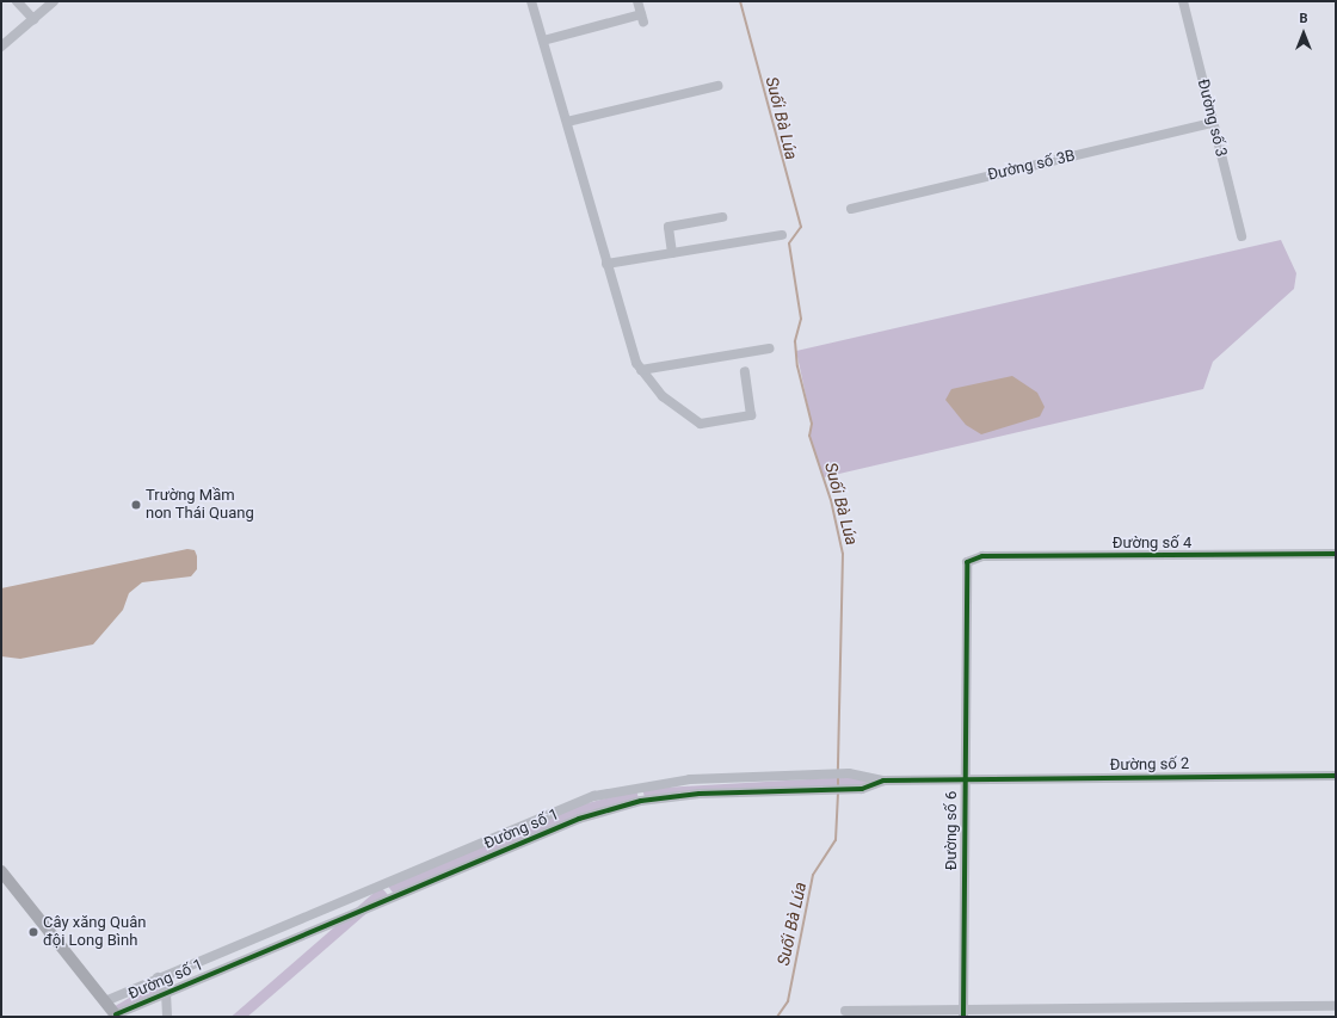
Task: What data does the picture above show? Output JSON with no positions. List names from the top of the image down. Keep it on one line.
{"streets":{"street":["Đường số 3","Đường số 3B","Đường số 4","Đường số 2","Đường số 1","Đường số 6"]},"crossings":[["Đường số 3","Đường số 3B"],["Đường số 4","Đường số 6"],["Đường số 2","Đường số 1"],["Đường số 2","Đường số 6"],["Đường số 1","Đường số 6"]],"water":["Suối Bà Lúa"],"places":["Trường Mầm non Thái Quang","Cây xăng Quân đội Long Bình"],"north":"top"}
